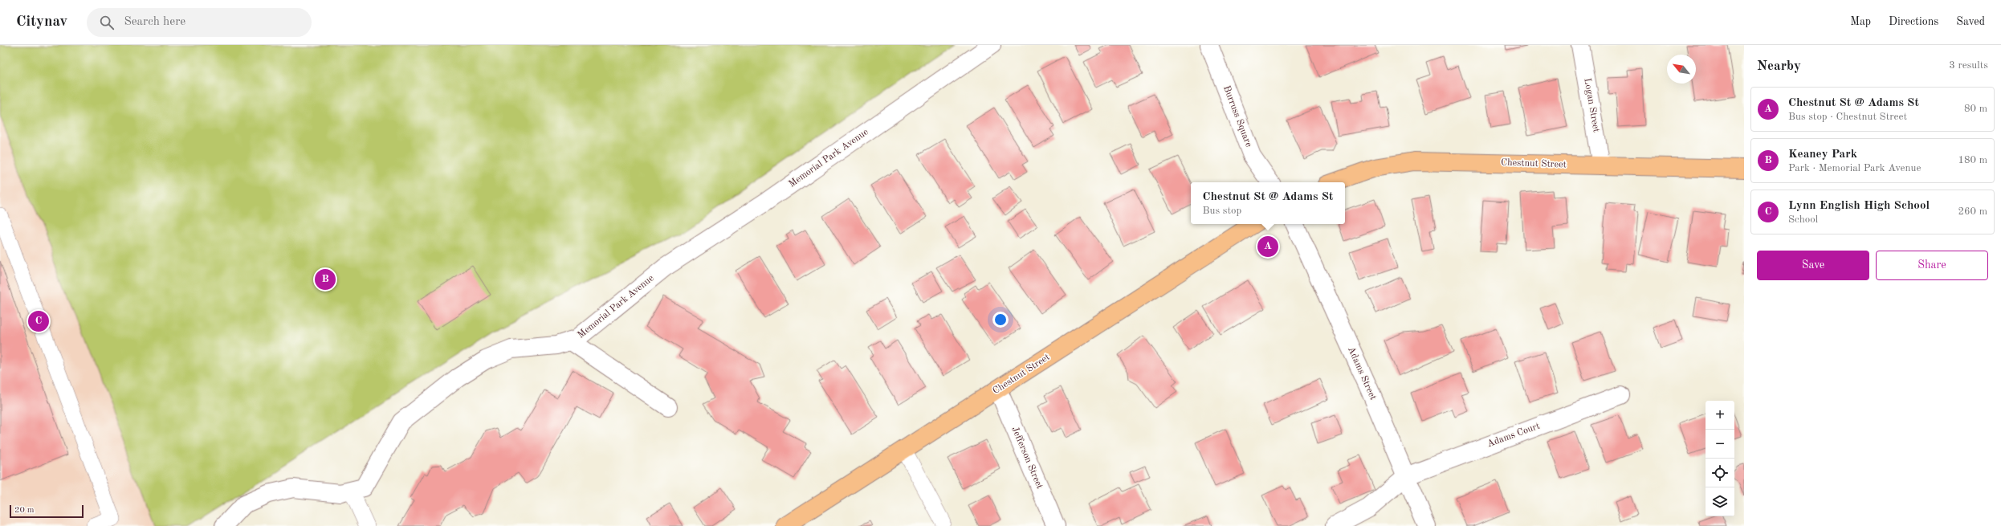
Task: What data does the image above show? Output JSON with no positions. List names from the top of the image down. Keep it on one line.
{"streets":{"main road":["Chestnut Street"],"street":["Logan Street","Burruss Square","Memorial Park Avenue","Adams Street","Adams Court","Jefferson Street"]},"crossings":[["Logan Street","Chestnut Street"],["Chestnut Street","Jefferson Street"],["Adams Street","Adams Court"]],"scale_bar":"20 m","north":"top left","page":{"header":"Citynav","search":"Search here","nav":["Map","Directions","Saved"],"heading":["Nearby","3 results"],"list":[{"mark":"A","name":"Chestnut St @ Adams St","note":"Bus stop · Chestnut Street","value":"80 m"},{"mark":"B","name":"Keaney Park","note":"Park · Memorial Park Avenue","value":"180 m"},{"mark":"C","name":"Lynn English High School","note":"School","value":"260 m"}],"popup":["Chestnut St @ Adams St","Bus stop"],"pins":["A","B","C"],"buttons":["Save","Share"],"map_buttons":["+","−"],"scale":"20 m"}}
